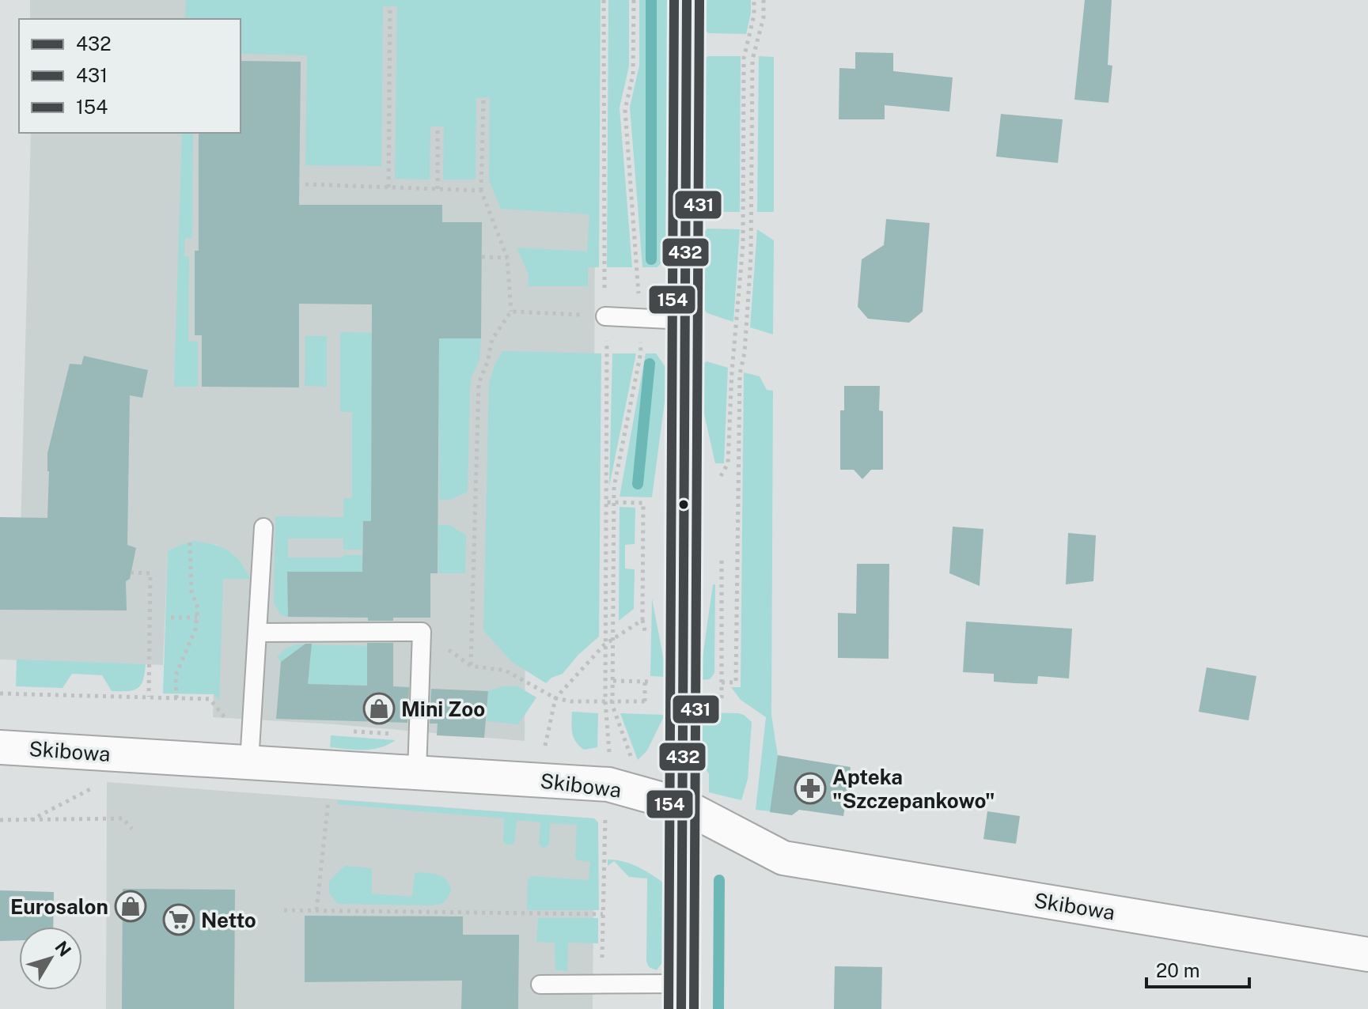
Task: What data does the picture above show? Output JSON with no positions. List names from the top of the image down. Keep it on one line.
{"streets":{"street":["Skibowa"]},"places":{"shop":["Mini Zoo","Eurosalon"],"pharmacy":["Apteka \"Szczepankowo\""],"supermarket":["Netto"]},"lines":["transit line 432","transit line 431","transit line 154"],"legend":["432","431","154"],"scale_bar":"20 m","north":"top right"}
